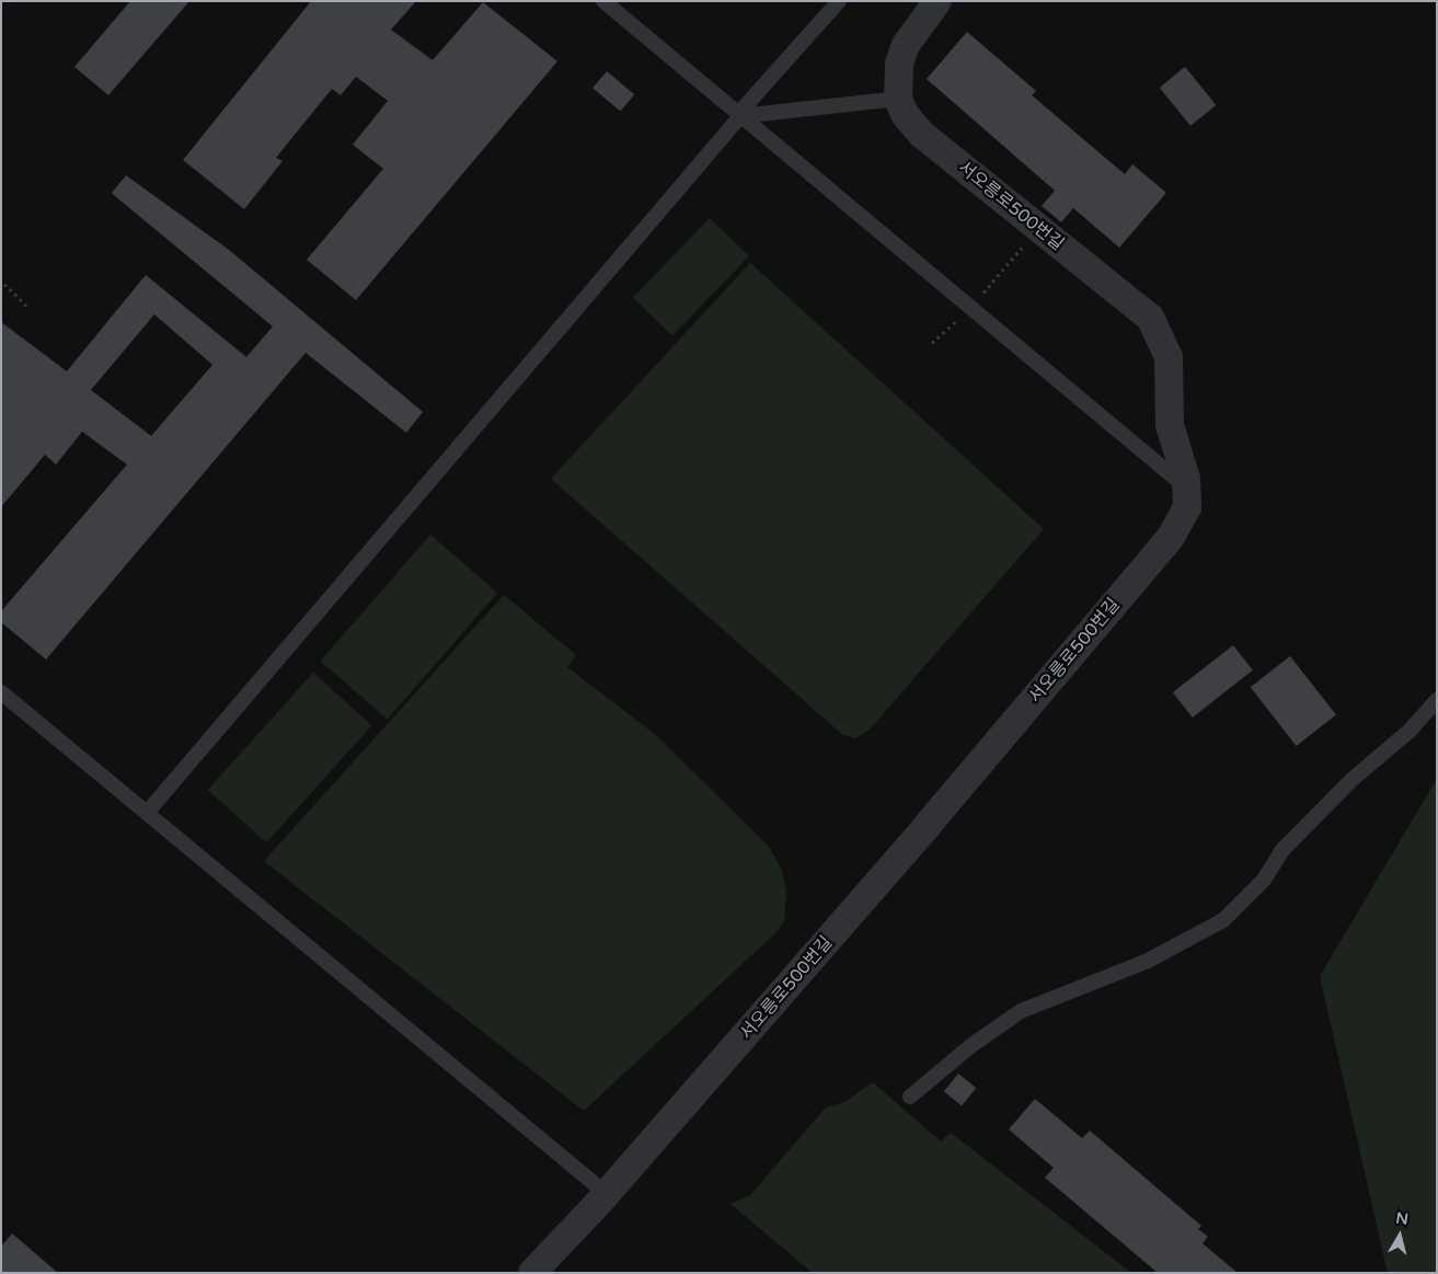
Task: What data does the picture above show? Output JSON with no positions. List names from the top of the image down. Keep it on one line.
{"streets":{"street":["서오릉로500번길"]},"north":"top"}
